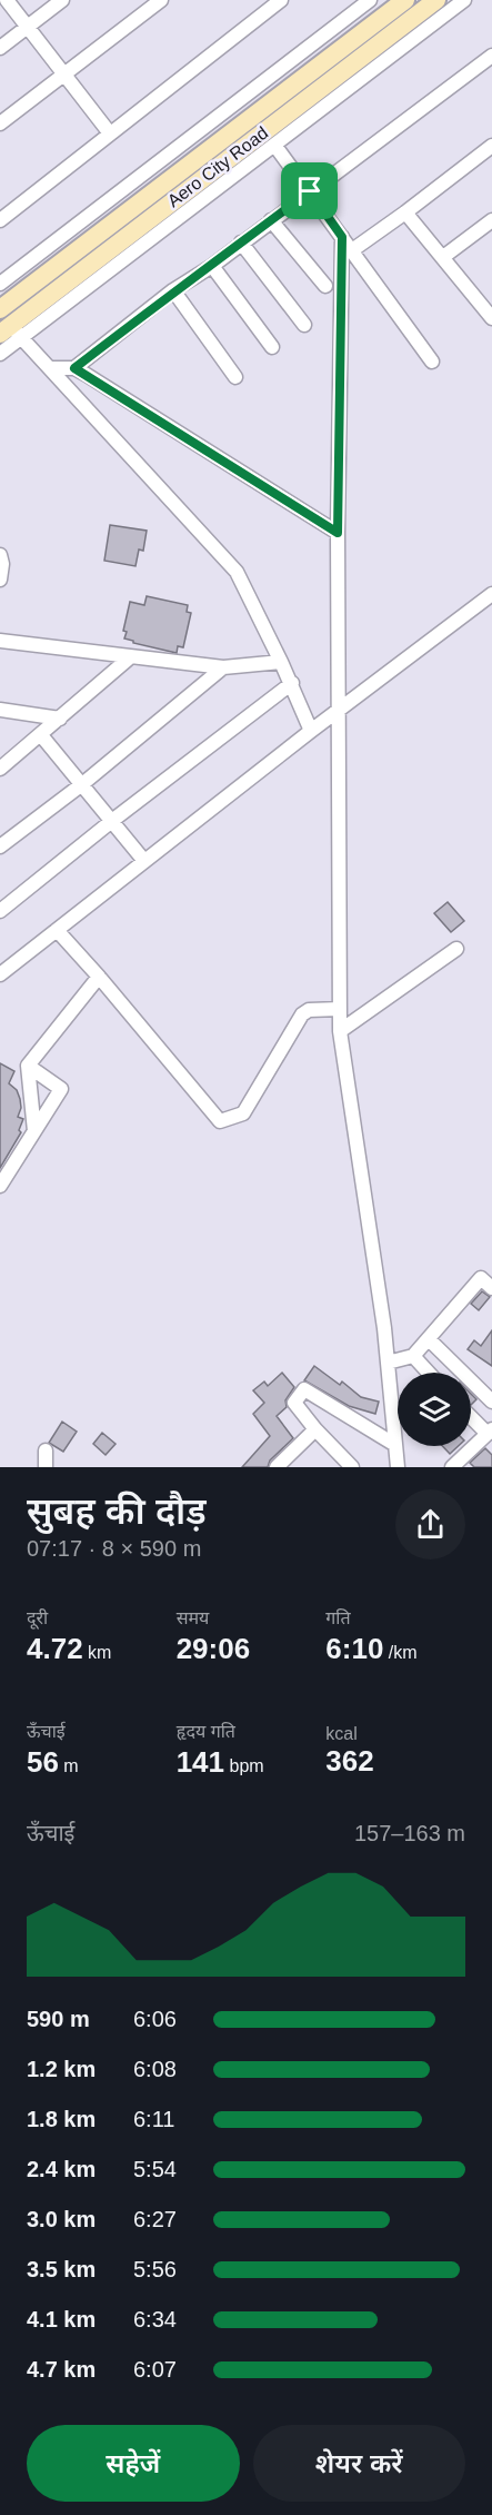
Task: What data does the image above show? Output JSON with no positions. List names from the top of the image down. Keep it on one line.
{"streets":{"street":["Aero City Road"]},"page":{"heading":["सुबह की दौड़","07:17 · 8 × 590 m"],"stats":[["दूरी","4.72 km"],["समय","29:06"],["गति","6:10 /km"],["ऊँचाई","56 m"],["हृदय गति","141 bpm"],["kcal","362"]],"chart":["ऊँचाई","157–163 m"],"list":[{"name":"590 m","note":"6:06"},{"name":"1.2 km","note":"6:08"},{"name":"1.8 km","note":"6:11"},{"name":"2.4 km","note":"5:54"},{"name":"3.0 km","note":"6:27"},{"name":"3.5 km","note":"5:56"},{"name":"4.1 km","note":"6:34"},{"name":"4.7 km","note":"6:07"}],"buttons":["सहेजें","शेयर करें"]}}
